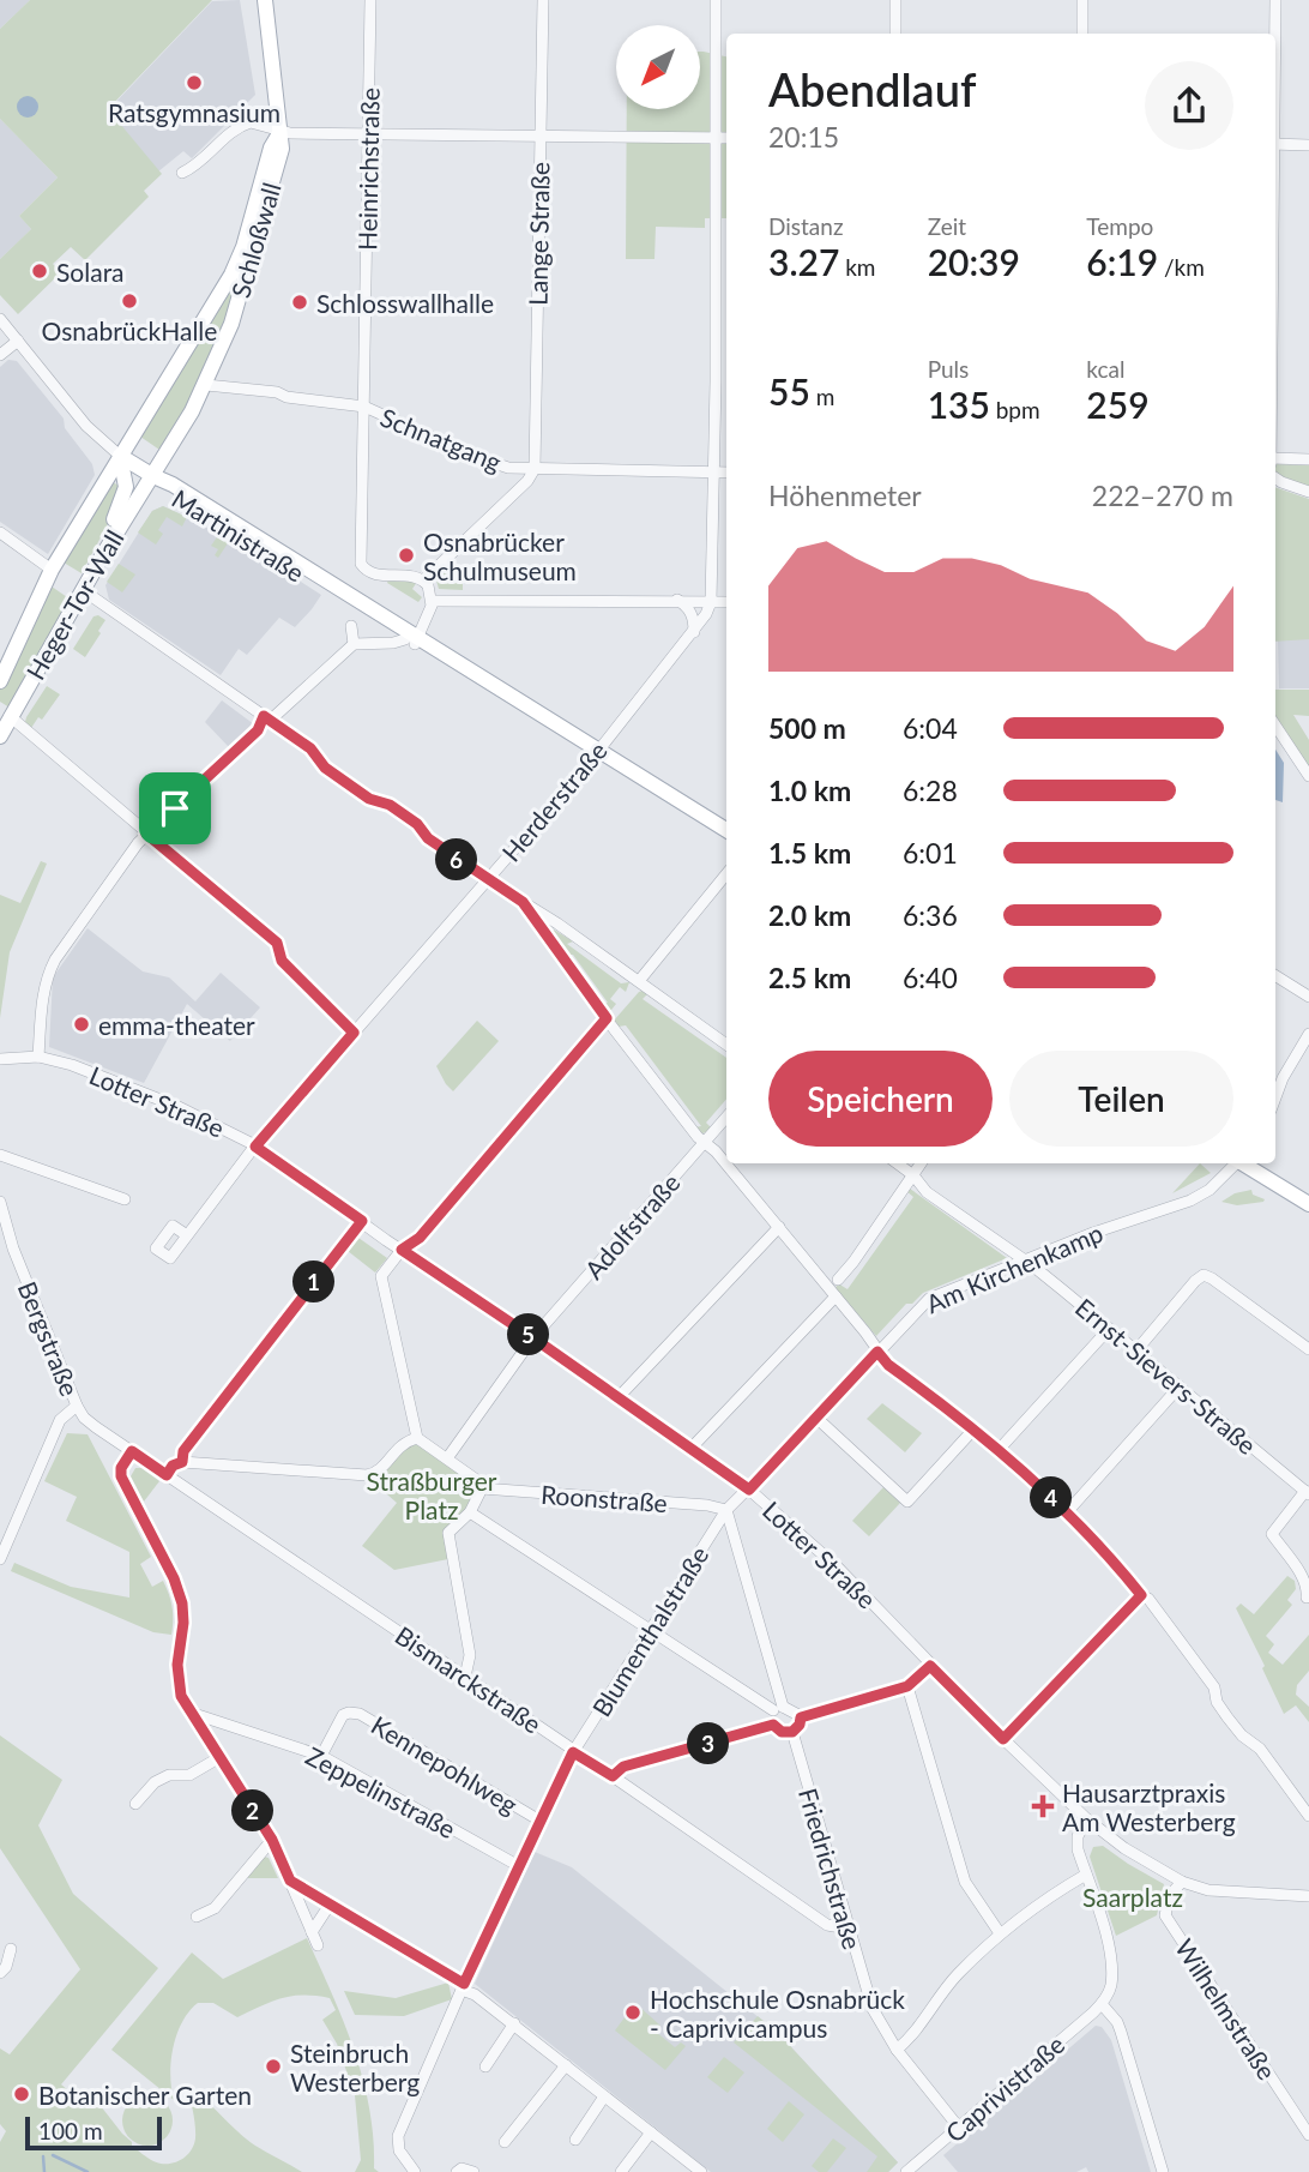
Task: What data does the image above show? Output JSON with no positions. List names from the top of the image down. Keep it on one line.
{"streets":{"main road":["Schloßwall","Martinistraße","Heger-Tor-Wall"],"street":["Heinrichstraße","Lange Straße","Schnatgang","Herderstraße","Lotter Straße","Adolfstraße","Am Kirchenkamp","Bergstraße","Ernst-Sievers-Straße","Roonstraße","Blumenthalstraße","Bismarckstraße","Kennepohlweg","Zeppelinstraße","Friedrichstraße","Wilhelmstraße","Caprivistraße"]},"crossings":[["Heinrichstraße","Schnatgang"],["Lange Straße","Schnatgang"],["Schloßwall","Schnatgang"],["Schloßwall","Martinistraße"],["Schloßwall","Heger-Tor-Wall"],["Martinistraße","Heger-Tor-Wall"],["Martinistraße","Herderstraße"],["Herderstraße","Lotter Straße"],["Lotter Straße","Adolfstraße"],["Lotter Straße","Am Kirchenkamp"],["Lotter Straße","Blumenthalstraße"],["Lotter Straße","Wilhelmstraße"],["Am Kirchenkamp","Ernst-Sievers-Straße"],["Am Kirchenkamp","Blumenthalstraße"],["Bergstraße","Bismarckstraße"],["Roonstraße","Blumenthalstraße"],["Blumenthalstraße","Bismarckstraße"],["Blumenthalstraße","Kennepohlweg"],["Blumenthalstraße","Zeppelinstraße"],["Bismarckstraße","Friedrichstraße"],["Kennepohlweg","Zeppelinstraße"],["Friedrichstraße","Caprivistraße"]],"parks":["Straßburger Platz","Saarplatz"],"places":{"other":["Ratsgymnasium","Solara","OsnabrückHalle","Schlosswallhalle","Osnabrücker Schulmuseum","emma-theater","Hochschule Osnabrück - Caprivicampus","Steinbruch Westerberg","Botanischer Garten"],"health":["Hausarztpraxis Am Westerberg"]},"scale_bar":"100 m","north":"bottom left","page":{"heading":["Abendlauf","20:15"],"stats":[["Distanz","3.27 km"],["Zeit","20:39"],["Tempo","6:19 /km"],["55 m"],["Puls","135 bpm"],["kcal","259"]],"chart":["Höhenmeter","222–270 m"],"list":[{"name":"500 m","note":"6:04"},{"name":"1.0 km","note":"6:28"},{"name":"1.5 km","note":"6:01"},{"name":"2.0 km","note":"6:36"},{"name":"2.5 km","note":"6:40"}],"pins":["6","1","5","4","3","2"],"buttons":["Speichern","Teilen"],"scale":"100 m"}}
